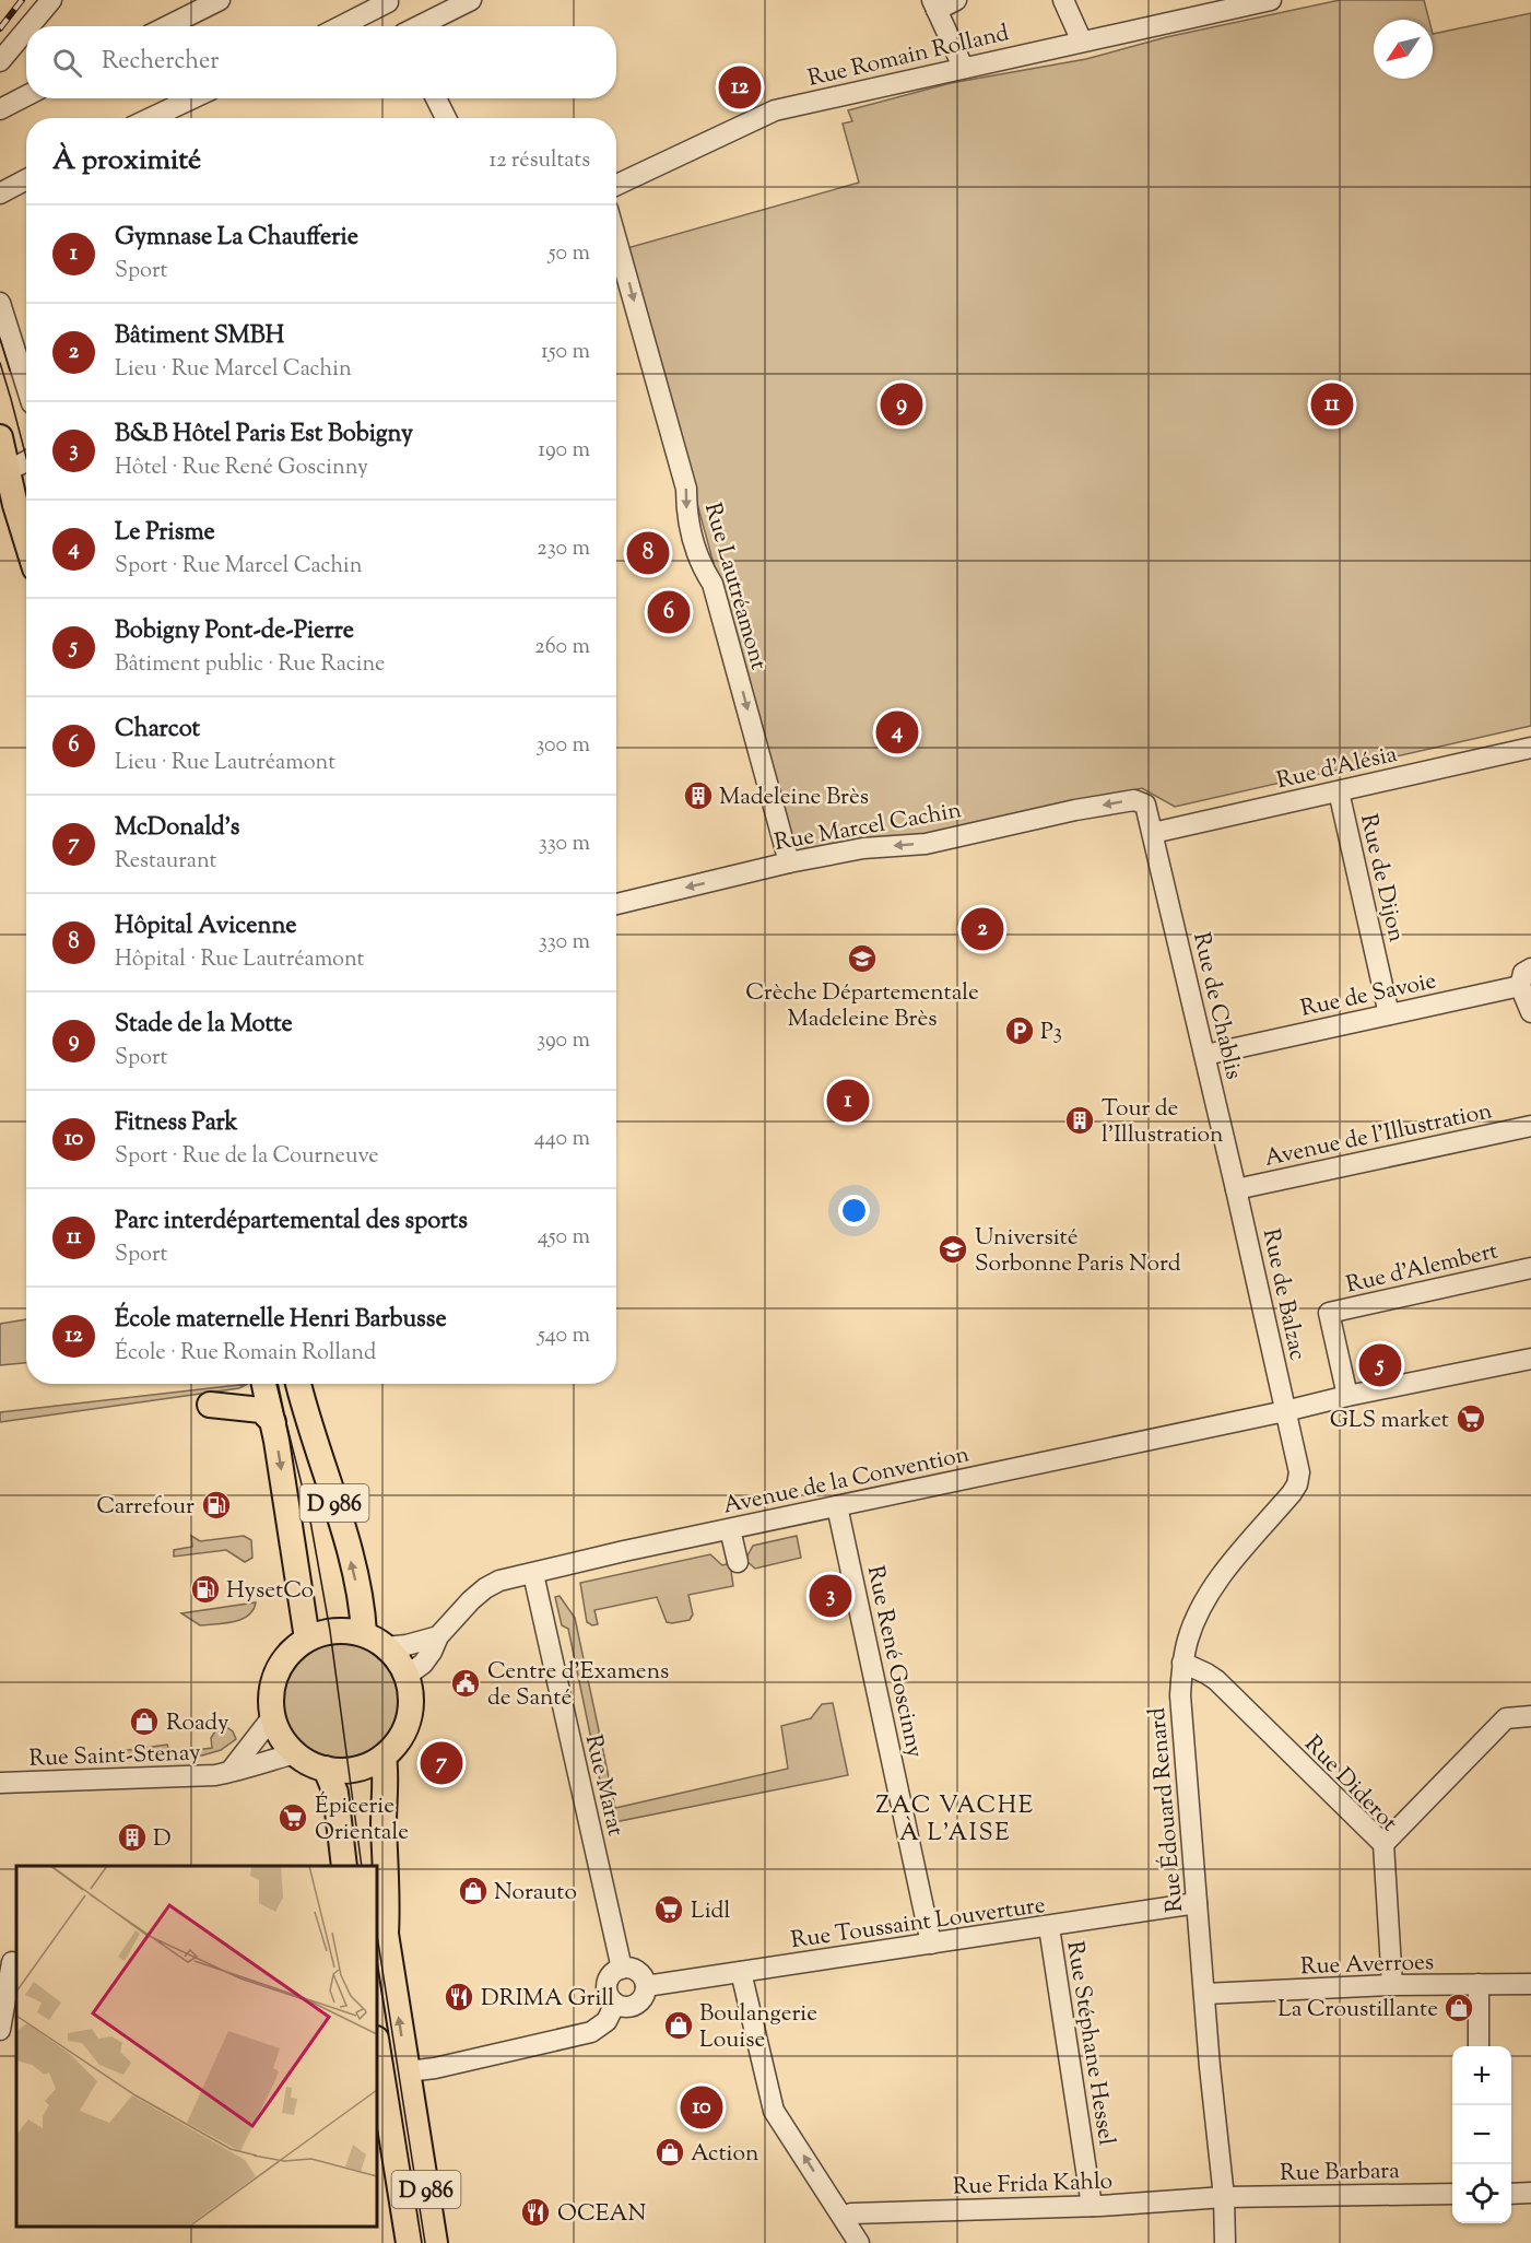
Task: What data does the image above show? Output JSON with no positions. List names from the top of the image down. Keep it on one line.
{"streets":{"main road":["D 986"],"street":["Rue Romain Rolland","Rue Lautréamont","Rue d'Alésia","Rue Marcel Cachin","Rue de Dijon","Rue de Savoie","Rue de Chablis","Avenue de l'Illustration","Rue d'Alembert","Rue de Balzac","Avenue de la Convention","Rue René Goscinny","Rue Saint-Stenay","Rue Diderot","Rue Marat","Rue Édouard Renard","Rue Toussaint Louverture","Rue Averroes","Rue Stéphane Hessel","Rue Barbara","Rue Frida Kahlo"]},"crossings":[["Rue Lautréamont","Rue Marcel Cachin"],["Rue d'Alésia","Rue Marcel Cachin"],["Rue d'Alésia","Rue de Dijon"],["Rue d'Alésia","Rue de Chablis"],["Rue Marcel Cachin","Rue de Chablis"],["Rue de Dijon","Rue de Savoie"],["Rue de Savoie","Rue de Chablis"],["Rue de Chablis","Avenue de l'Illustration"],["Rue de Chablis","Rue de Balzac"],["Avenue de l'Illustration","Rue de Balzac"],["Rue d'Alembert","Avenue de la Convention"],["Rue de Balzac","Avenue de la Convention"],["Rue de Balzac","Rue Édouard Renard"],["Avenue de la Convention","D 986"],["Avenue de la Convention","Rue René Goscinny"],["Avenue de la Convention","Rue Saint-Stenay"],["Avenue de la Convention","Rue Marat"],["Avenue de la Convention","Rue Édouard Renard"],["D 986","Rue Saint-Stenay"],["Rue René Goscinny","Rue Toussaint Louverture"],["Rue Diderot","Rue Édouard Renard"],["Rue Diderot","Rue Averroes"],["Rue Marat","Rue Toussaint Louverture"],["Rue Édouard Renard","Rue Toussaint Louverture"],["Rue Édouard Renard","Rue Averroes"],["Rue Édouard Renard","Rue Barbara"],["Rue Édouard Renard","Rue Frida Kahlo"],["Rue Toussaint Louverture","Rue Stéphane Hessel"],["Rue Stéphane Hessel","Rue Frida Kahlo"],["Rue Barbara","Rue Frida Kahlo"]],"one_way":["Rue Lautréamont","Rue Marcel Cachin"],"districts":["ZAC VACHE À L'AISE"],"places":{"building":["Madeleine Brès","Tour de l'Illustration","D"],"school or university":["Crèche Départementale Madeleine Brès","Université Sorbonne Paris Nord"],"parking":["P3"],"supermarket":["GLS market","Épicerie Orientale","Lidl"],"fuel station":["Carrefour","HysetCo"],"public building":["Centre d'Examens de Santé"],"shop":["Roady","Norauto","La Croustillante","Boulangerie Louise","Action"],"restaurant":["DRIMA Grill","OCEAN"]},"north":"bottom left","page":{"search":"Rechercher","pins":["12","9","11","8","6","4","2","1","5","3","7","10"],"heading":["À proximité","12 résultats"],"list":[{"mark":"1","name":"Gymnase La Chaufferie","note":"Sport","value":"50 m"},{"mark":"2","name":"Bâtiment SMBH","note":"Lieu · Rue Marcel Cachin","value":"150 m"},{"mark":"3","name":"B&B Hôtel Paris Est Bobigny","note":"Hôtel · Rue René Goscinny","value":"190 m"},{"mark":"4","name":"Le Prisme","note":"Sport · Rue Marcel Cachin","value":"230 m"},{"mark":"5","name":"Bobigny Pont-de-Pierre","note":"Bâtiment public · Rue Racine","value":"260 m"},{"mark":"6","name":"Charcot","note":"Lieu · Rue Lautréamont","value":"300 m"},{"mark":"7","name":"McDonald's","note":"Restaurant","value":"330 m"},{"mark":"8","name":"Hôpital Avicenne","note":"Hôpital · Rue Lautréamont","value":"330 m"},{"mark":"9","name":"Stade de la Motte","note":"Sport","value":"390 m"},{"mark":"10","name":"Fitness Park","note":"Sport · Rue de la Courneuve","value":"440 m"},{"mark":"11","name":"Parc interdépartemental des sports","note":"Sport","value":"450 m"},{"mark":"12","name":"École maternelle Henri Barbusse","note":"École · Rue Romain Rolland","value":"540 m"}],"map_buttons":["+","−"]}}
